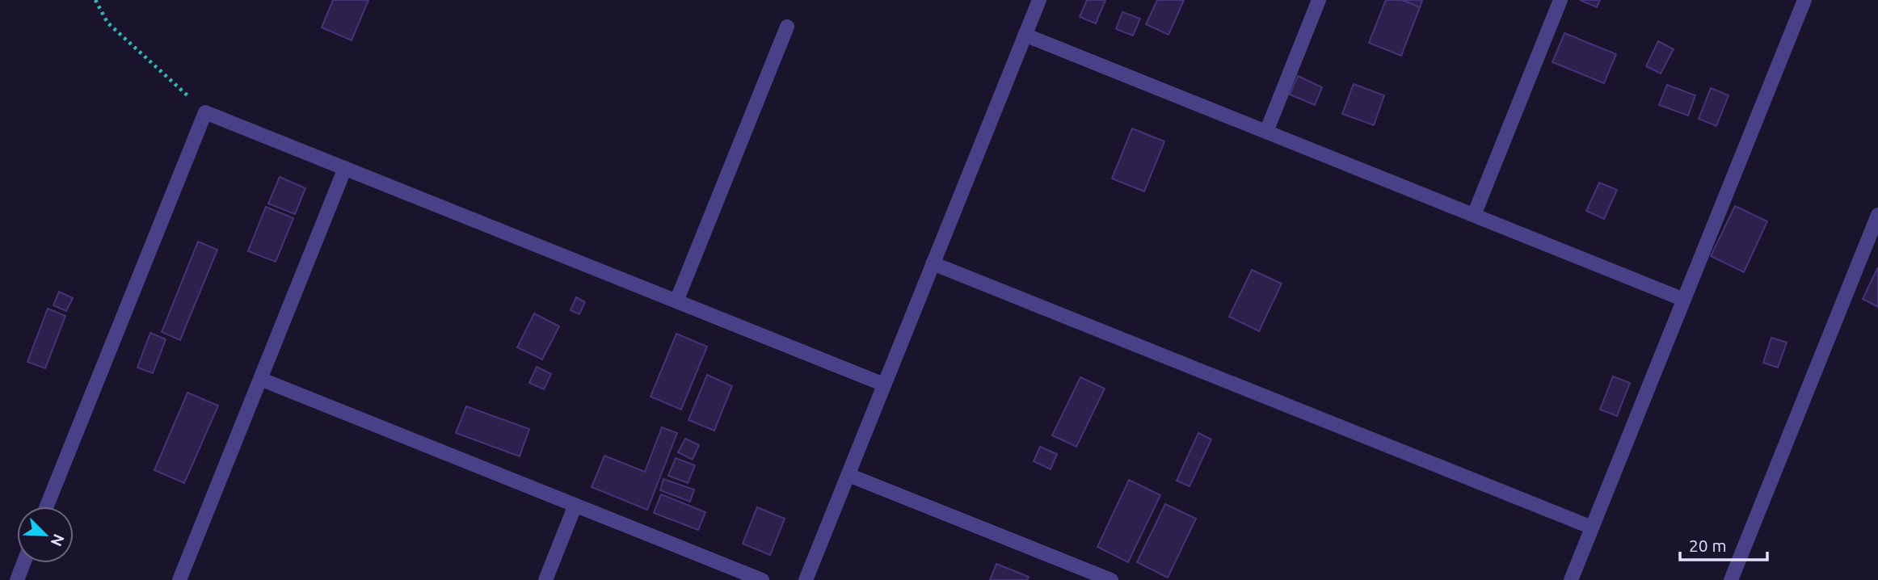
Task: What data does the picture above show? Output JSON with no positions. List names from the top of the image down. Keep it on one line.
{"scale_bar":"20 m","north":"bottom right"}
